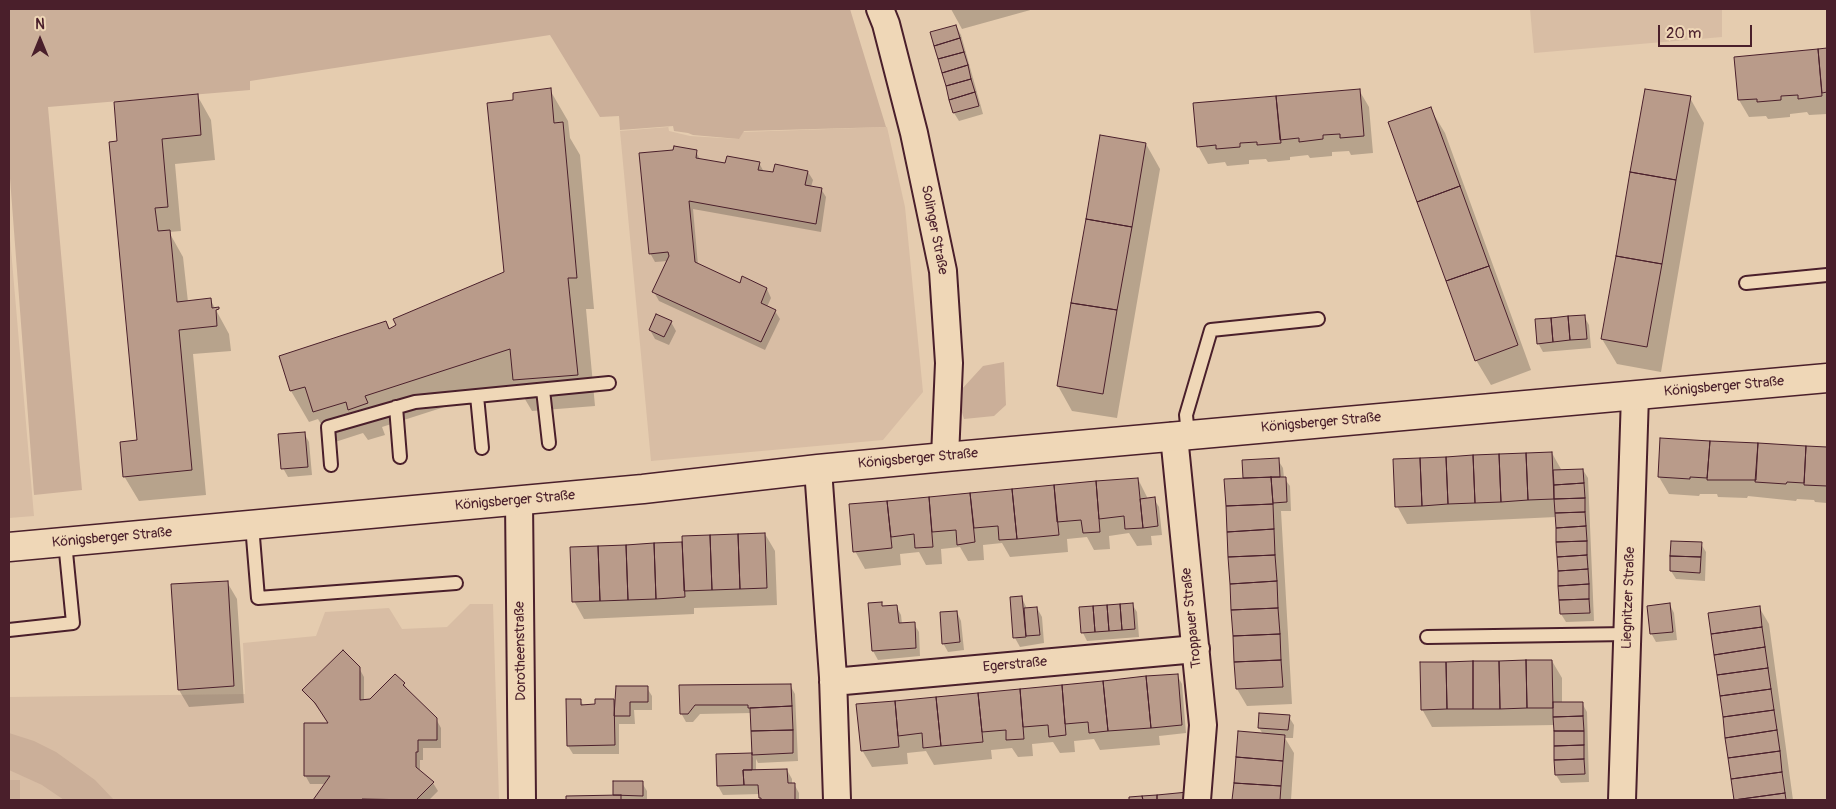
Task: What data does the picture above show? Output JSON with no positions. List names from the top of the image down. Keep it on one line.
{"streets":{"street":["Solinger Straße","Königsberger Straße","Liegnitzer Straße","Troppauer Straße","Dorotheenstraße","Egerstraße"]},"crossings":[["Solinger Straße","Königsberger Straße"],["Königsberger Straße","Liegnitzer Straße"],["Königsberger Straße","Troppauer Straße"],["Königsberger Straße","Dorotheenstraße"],["Troppauer Straße","Egerstraße"]],"scale_bar":"20 m","north":"top"}
